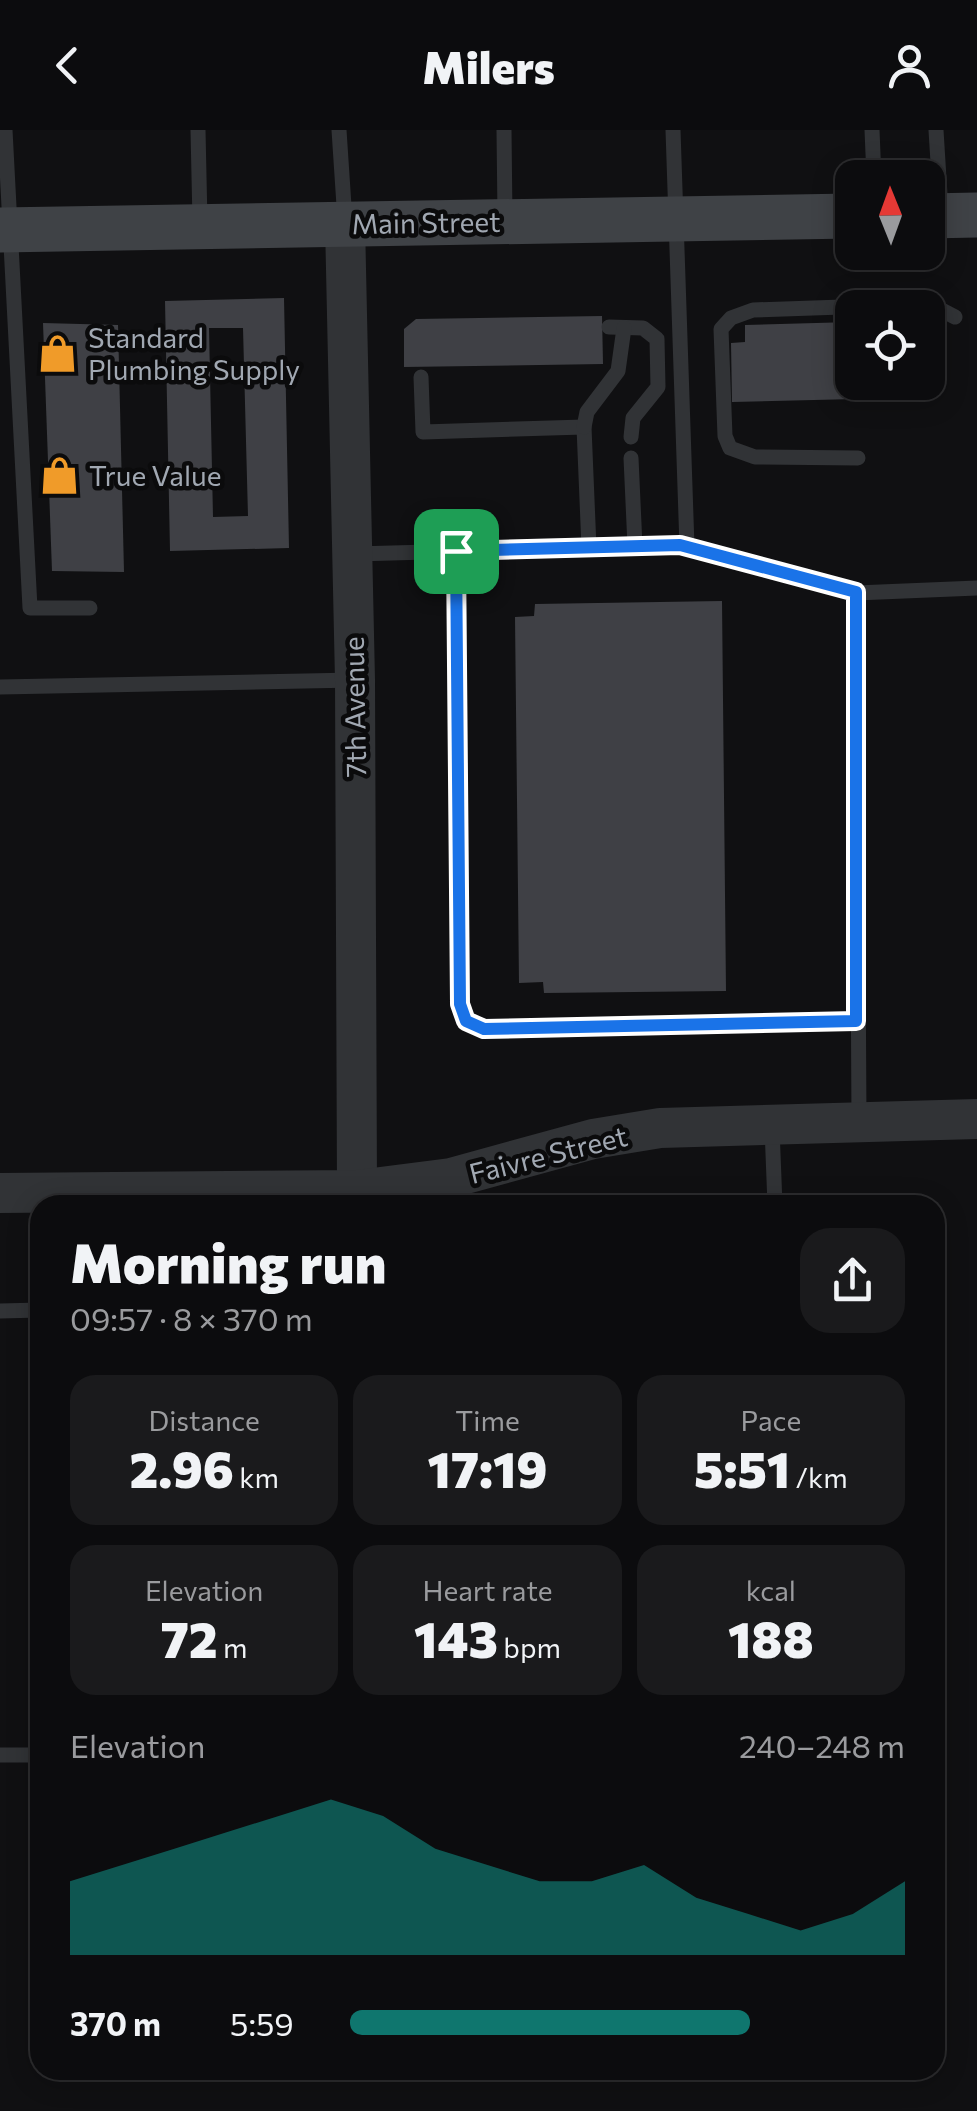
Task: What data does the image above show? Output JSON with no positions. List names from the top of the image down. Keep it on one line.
{"streets":{"main road":["Main Street"],"street":["7th Avenue","Faivre Street"]},"crossings":[["Main Street","7th Avenue"]],"places":{"shop":["Standard Plumbing Supply","True Value"]},"north":"top","page":{"header":"Milers","heading":["Morning run","09:57 · 8 × 370 m"],"stats":[["Distance","2.96 km"],["Time","17:19"],["Pace","5:51 /km"],["Elevation","72 m"],["Heart rate","143 bpm"],["kcal","188"]],"chart":["Elevation","240–248 m"],"list":[{"name":"370 m","note":"5:59"}]}}
